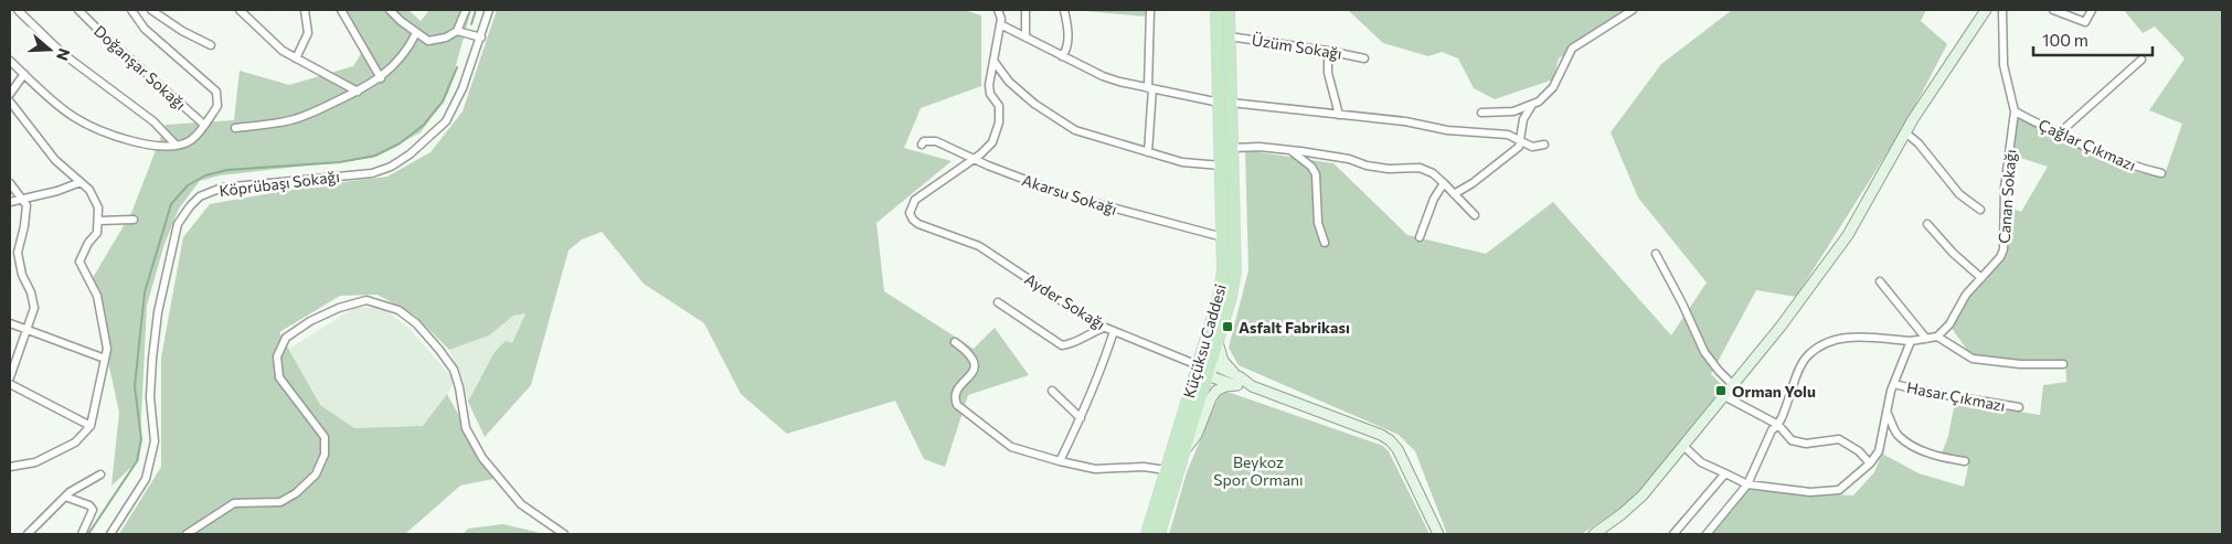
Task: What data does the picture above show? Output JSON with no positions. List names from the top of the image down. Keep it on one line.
{"streets":{"main road":["Küçüksu Caddesi"],"street":["Üzüm Sokağı","Doğanşar Sokağı","Çağlar Çıkmazı","Köprübaşı Sokağı","Akarsu Sokağı","Canan Sokağı","Ayder Sokağı","Hasar Çıkmazı"]},"crossings":[["Üzüm Sokağı","Küçüksu Caddesi"],["Çağlar Çıkmazı","Canan Sokağı"],["Akarsu Sokağı","Ayder Sokağı"],["Akarsu Sokağı","Küçüksu Caddesi"],["Ayder Sokağı","Küçüksu Caddesi"]],"parks":["Beykoz Spor Ormanı"],"places":{"transit":["Asfalt Fabrikası","Orman Yolu"]},"scale_bar":"100 m","north":"right"}
